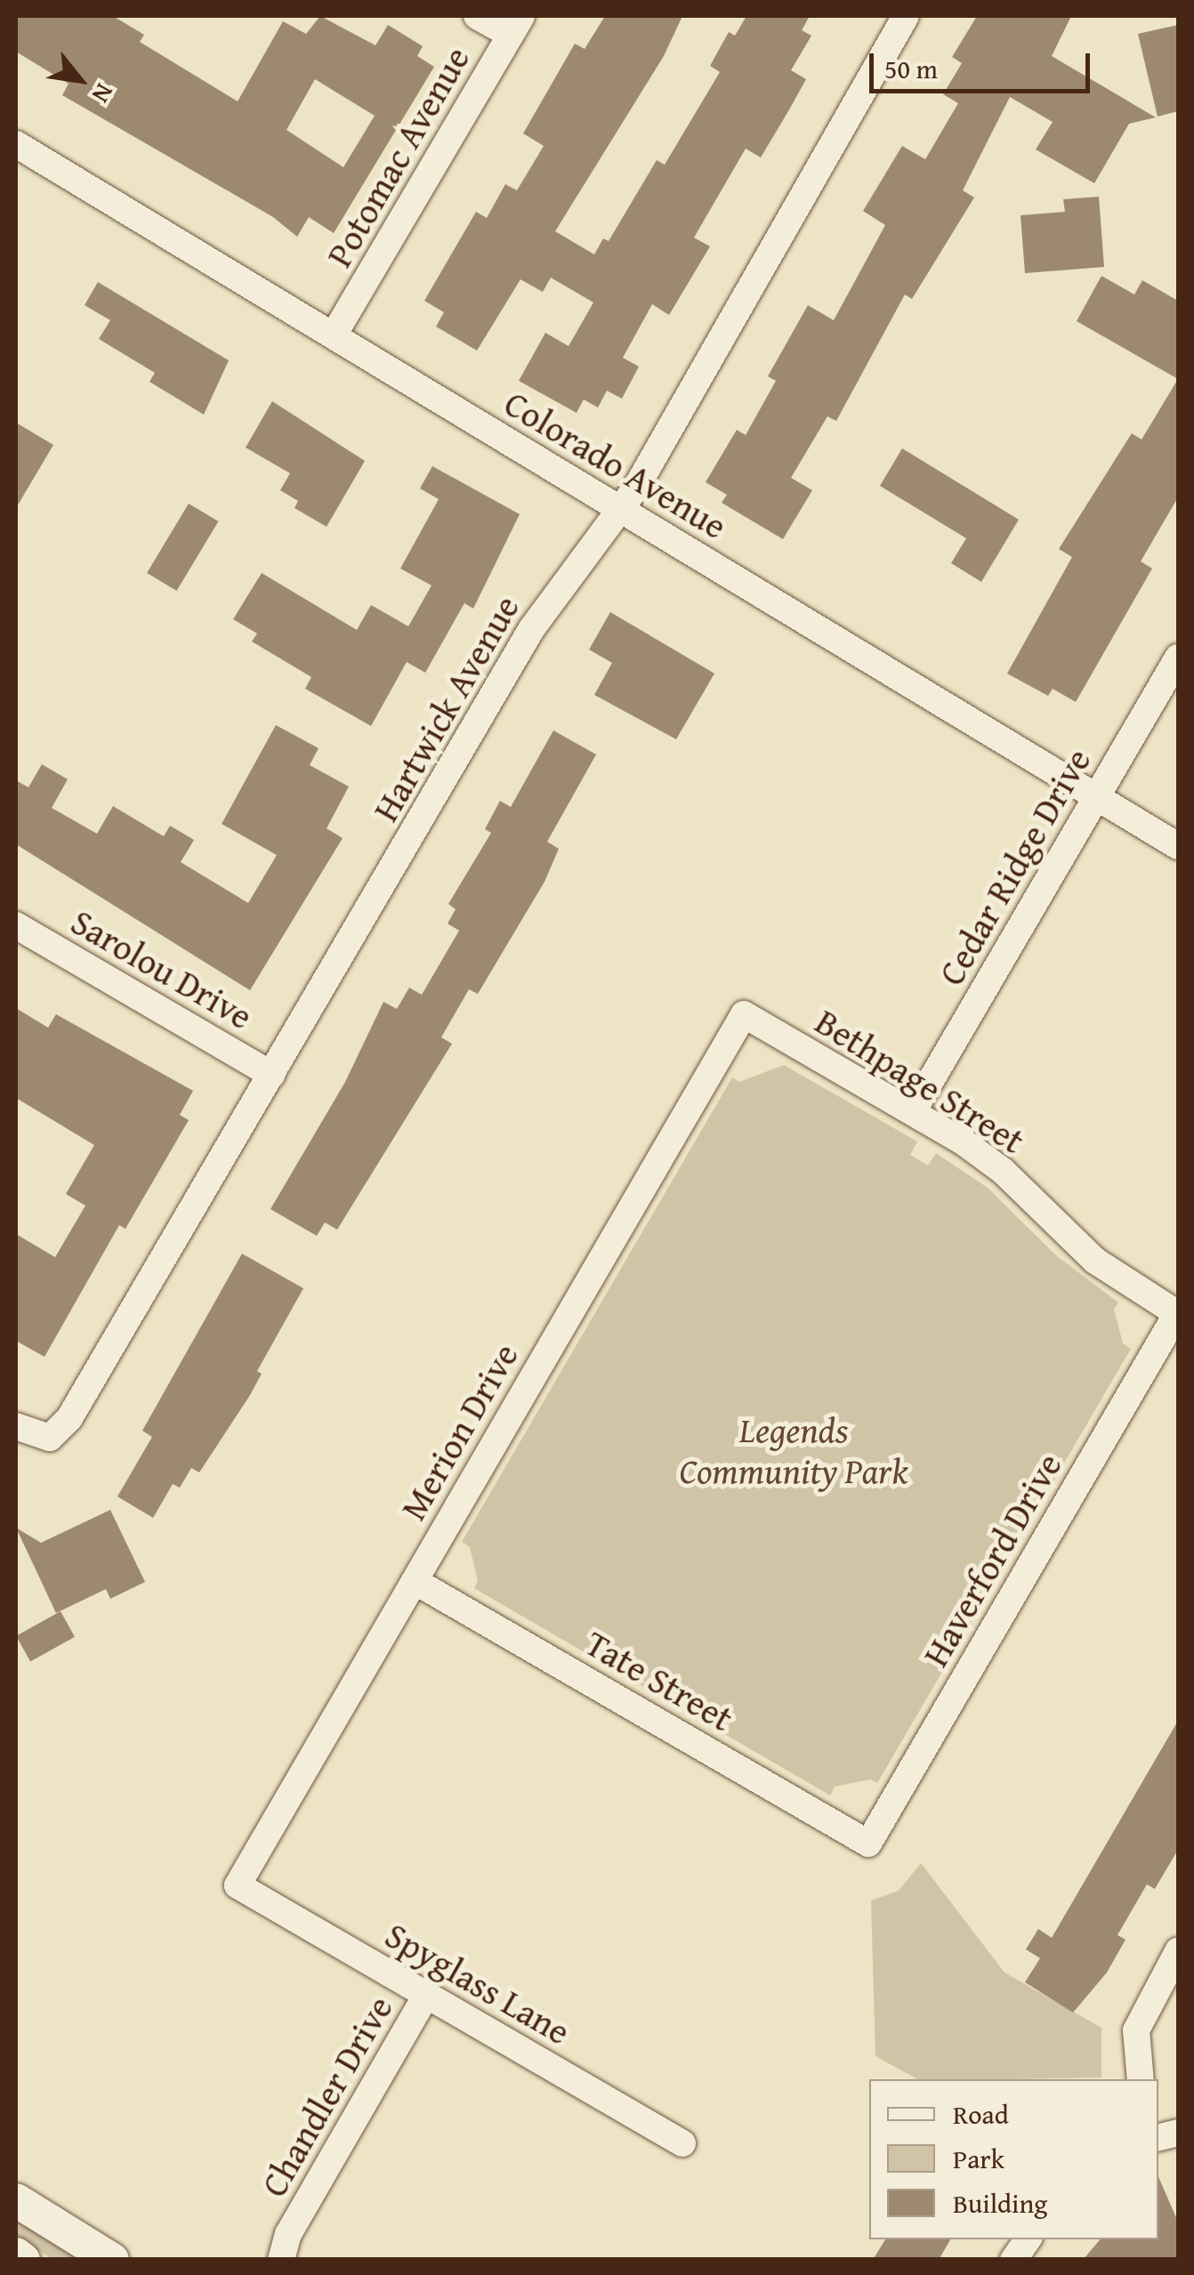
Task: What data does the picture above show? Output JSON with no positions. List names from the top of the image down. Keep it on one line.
{"streets":{"street":["Potomac Avenue","Colorado Avenue","Hartwick Avenue","Cedar Ridge Drive","Sarolou Drive","Bethpage Street","Merion Drive","Haverford Drive","Tate Street","Spyglass Lane","Chandler Drive"]},"crossings":[["Potomac Avenue","Colorado Avenue"],["Colorado Avenue","Hartwick Avenue"],["Colorado Avenue","Cedar Ridge Drive"],["Hartwick Avenue","Sarolou Drive"],["Cedar Ridge Drive","Bethpage Street"],["Bethpage Street","Merion Drive"],["Bethpage Street","Haverford Drive"],["Merion Drive","Tate Street"],["Merion Drive","Spyglass Lane"],["Haverford Drive","Tate Street"],["Spyglass Lane","Chandler Drive"]],"parks":["Legends Community Park"],"legend":["Road","Park","Building"],"scale_bar":"50 m","north":"bottom right"}
